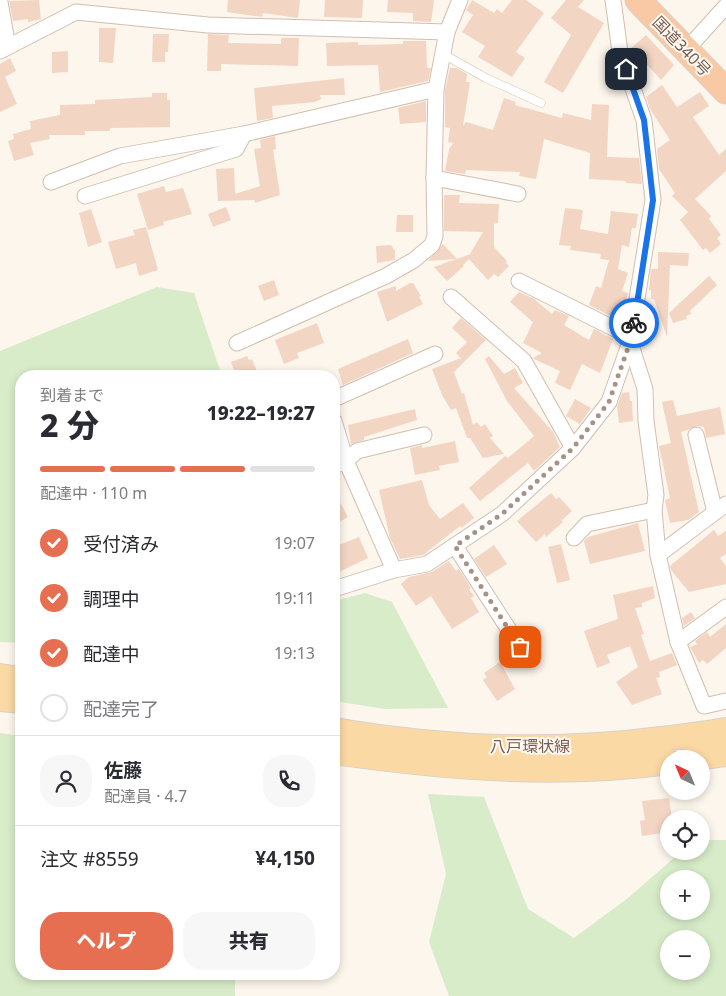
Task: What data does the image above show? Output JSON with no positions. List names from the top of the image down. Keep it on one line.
{"streets":{"highway":["国道340号"],"main road":["八戸環状線"]},"north":"top left","page":{"heading":["2 分","到着まで","19:22–19:27"],"panel":["佐藤","配達員 · 4.7","注文 #8559","¥4,150"],"bar":"配達中 · 110 m","list":[["受付済み","19:07"],["調理中","19:11"],["配達中","19:13"],"配達完了"],"map_buttons":["+","−"],"buttons":["ヘルプ","共有"]}}
